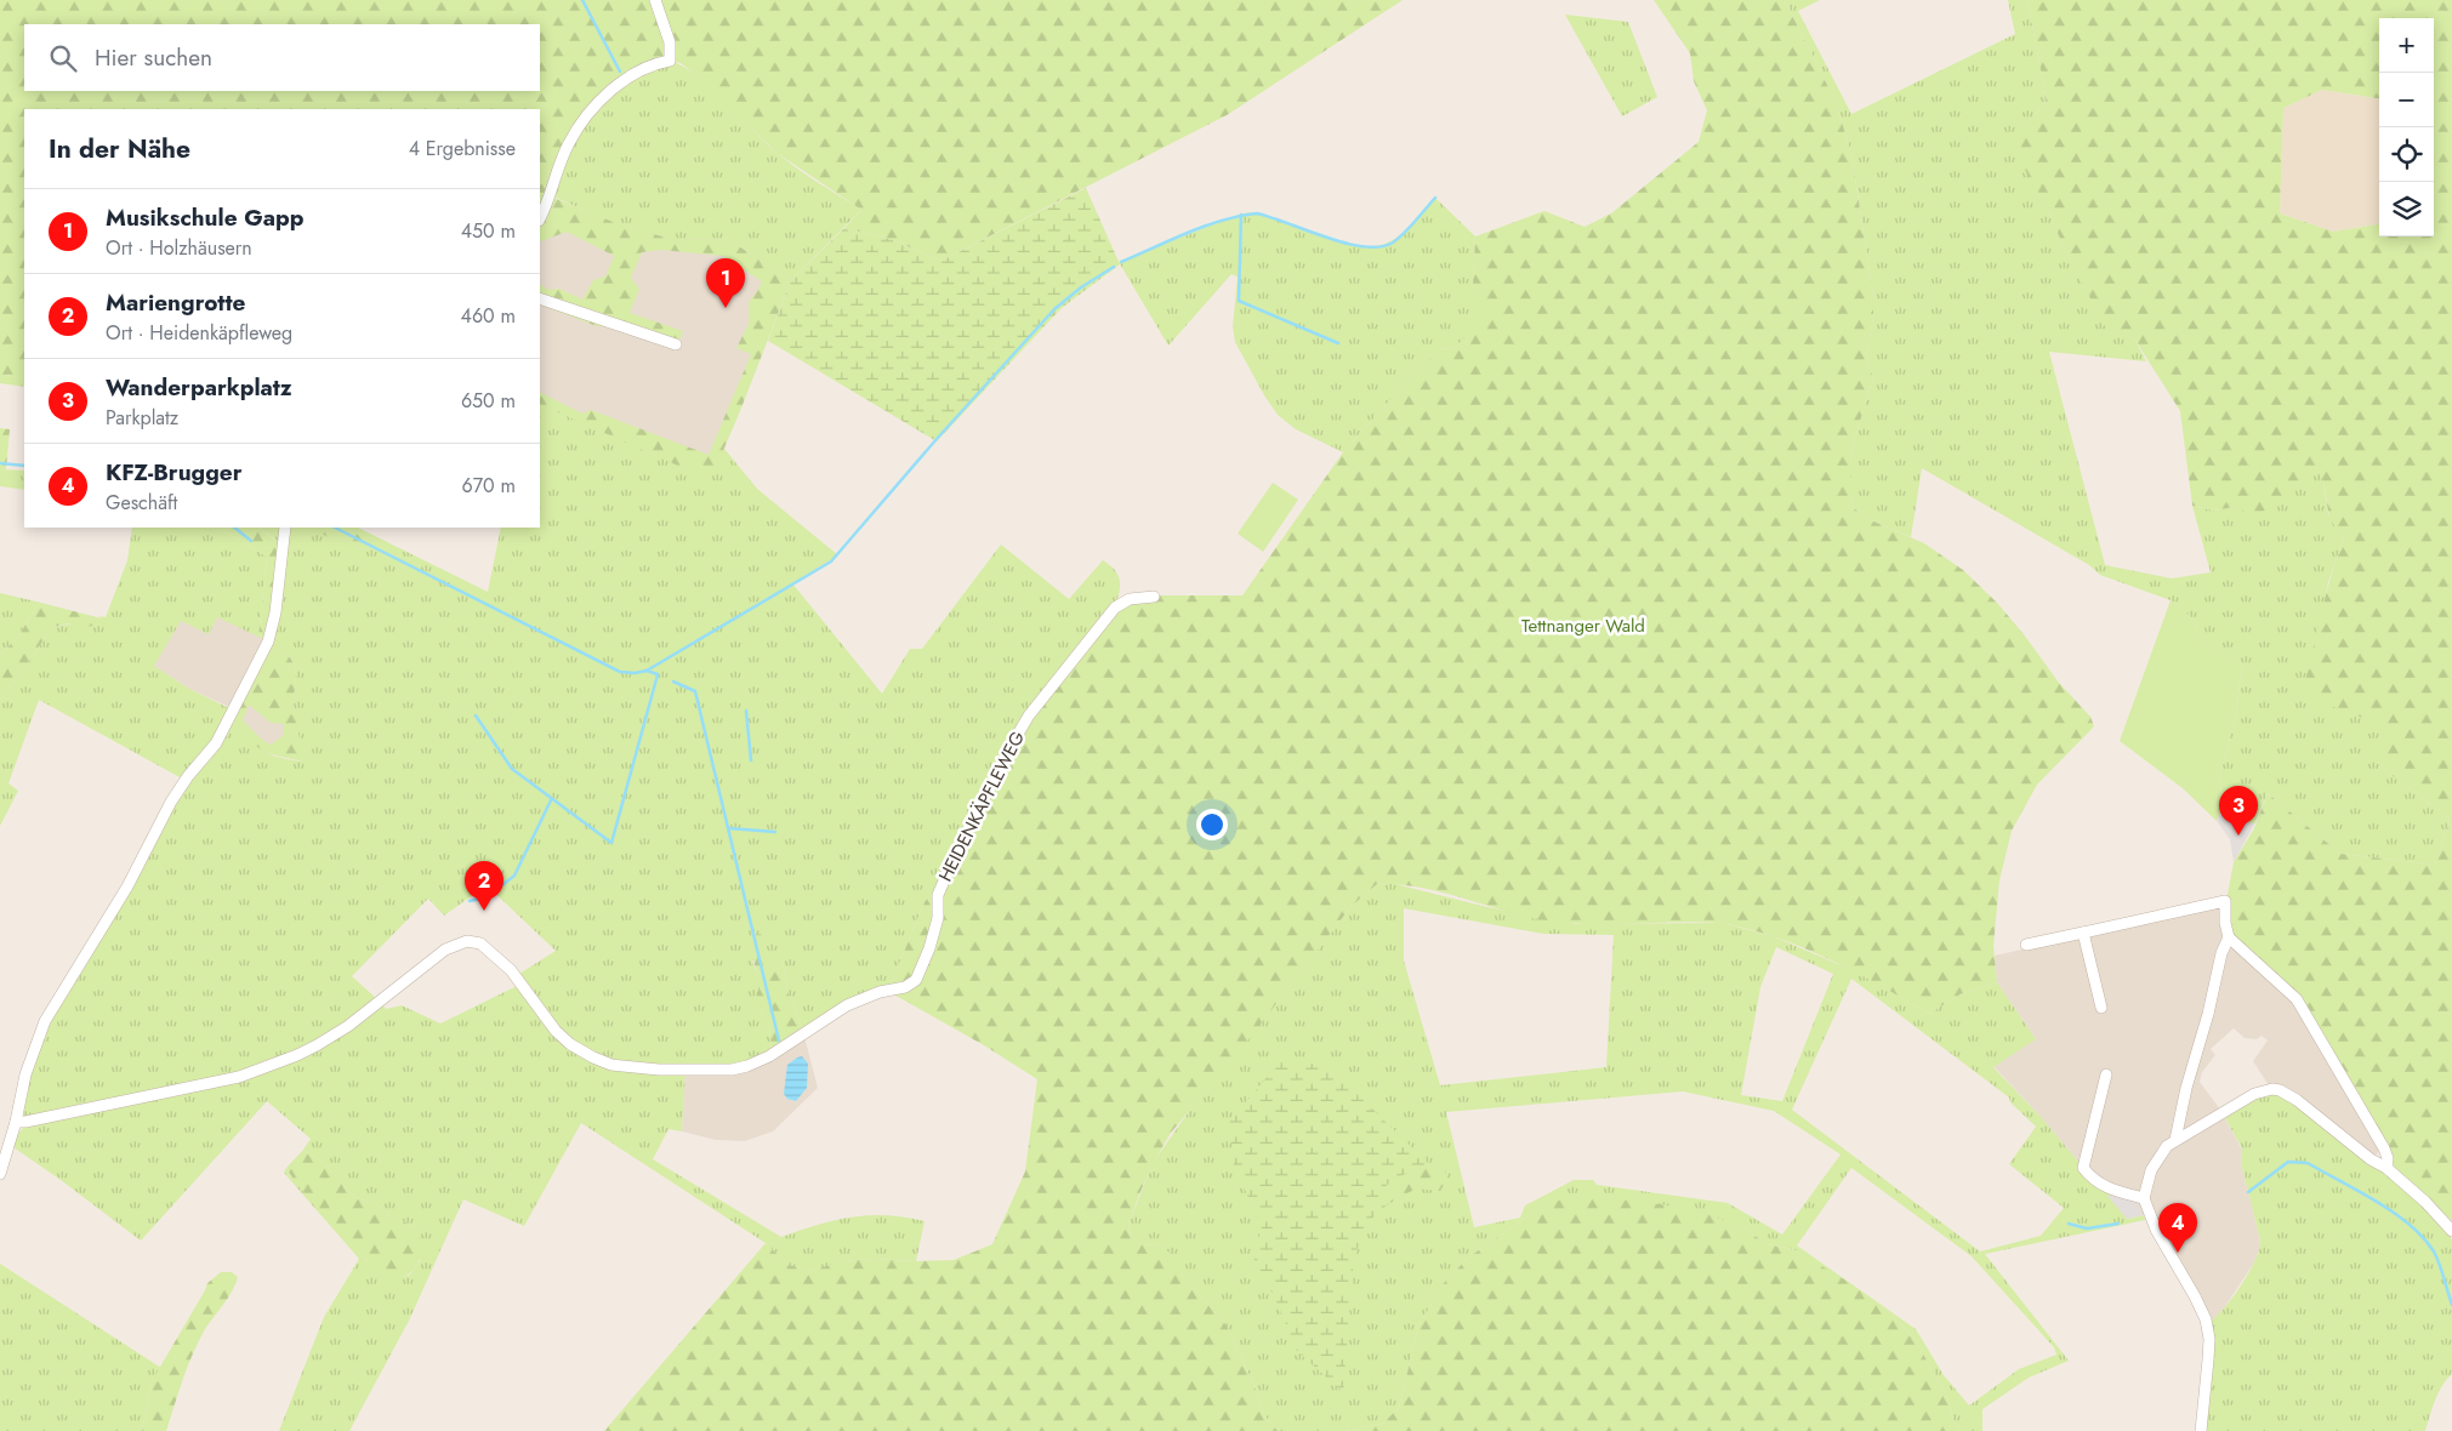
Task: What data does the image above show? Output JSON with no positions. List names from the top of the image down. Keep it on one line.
{"streets":{"street":["HEIDENKÄPFLEWEG"]},"parks":["Tettnanger Wald"],"page":{"map_buttons":["+","−"],"search":"Hier suchen","heading":["In der Nähe","4 Ergebnisse"],"list":[{"mark":"1","name":"Musikschule Gapp","note":"Ort · Holzhäusern","value":"450 m"},{"mark":"2","name":"Mariengrotte","note":"Ort · Heidenkäpfleweg","value":"460 m"},{"mark":"3","name":"Wanderparkplatz","note":"Parkplatz","value":"650 m"},{"mark":"4","name":"KFZ-Brugger","note":"Geschäft","value":"670 m"}],"pins":["1","3","2","4"]}}
